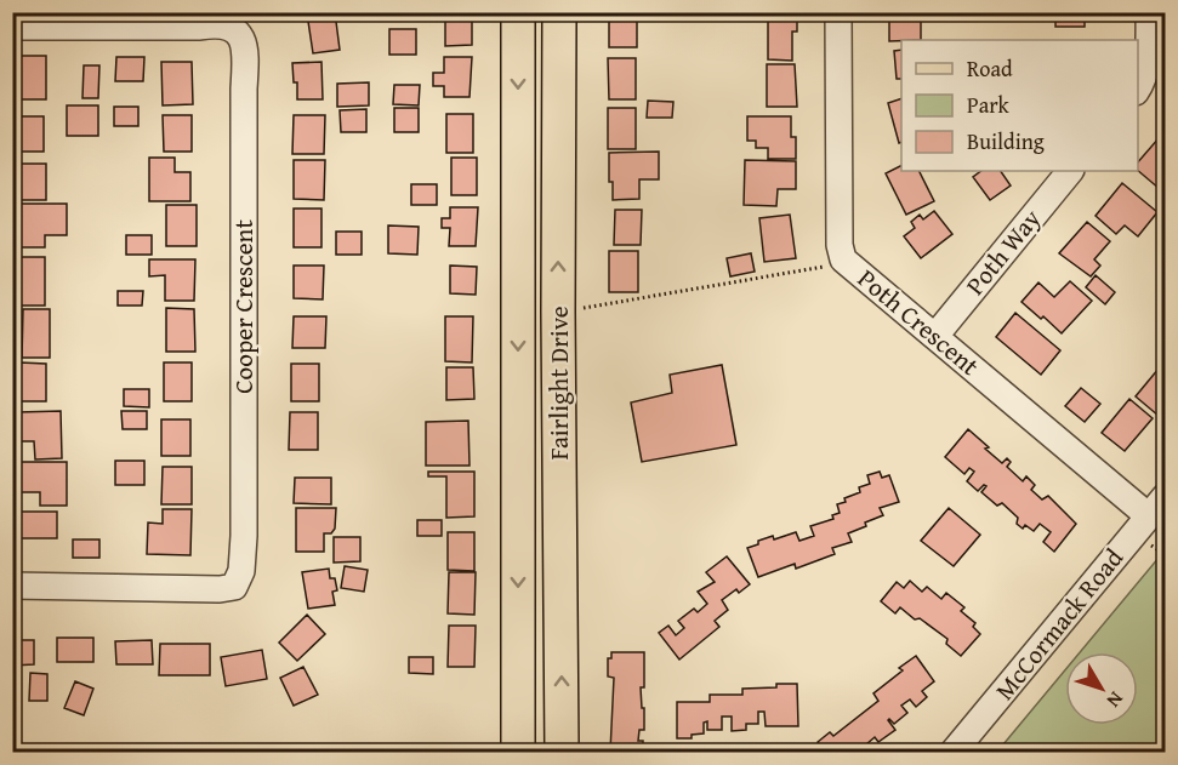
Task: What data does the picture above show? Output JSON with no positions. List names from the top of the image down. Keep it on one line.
{"streets":{"main road":["Fairlight Drive"],"street":["Poth Way","Cooper Crescent","Poth Crescent","McCormack Road"]},"crossings":[["Poth Way","Poth Crescent"],["Poth Crescent","McCormack Road"]],"legend":["Road","Park","Building"],"north":"bottom right"}
